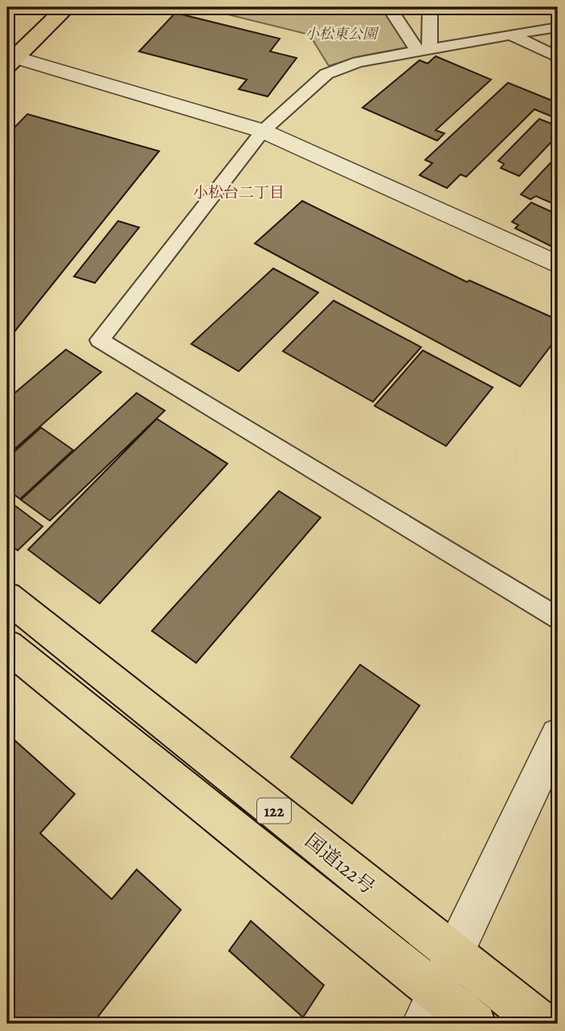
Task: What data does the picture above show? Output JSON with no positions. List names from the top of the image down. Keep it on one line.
{"streets":{"main road":["122","国道122号"]},"districts":["小松台二丁目"],"parks":["小松東公園"]}
